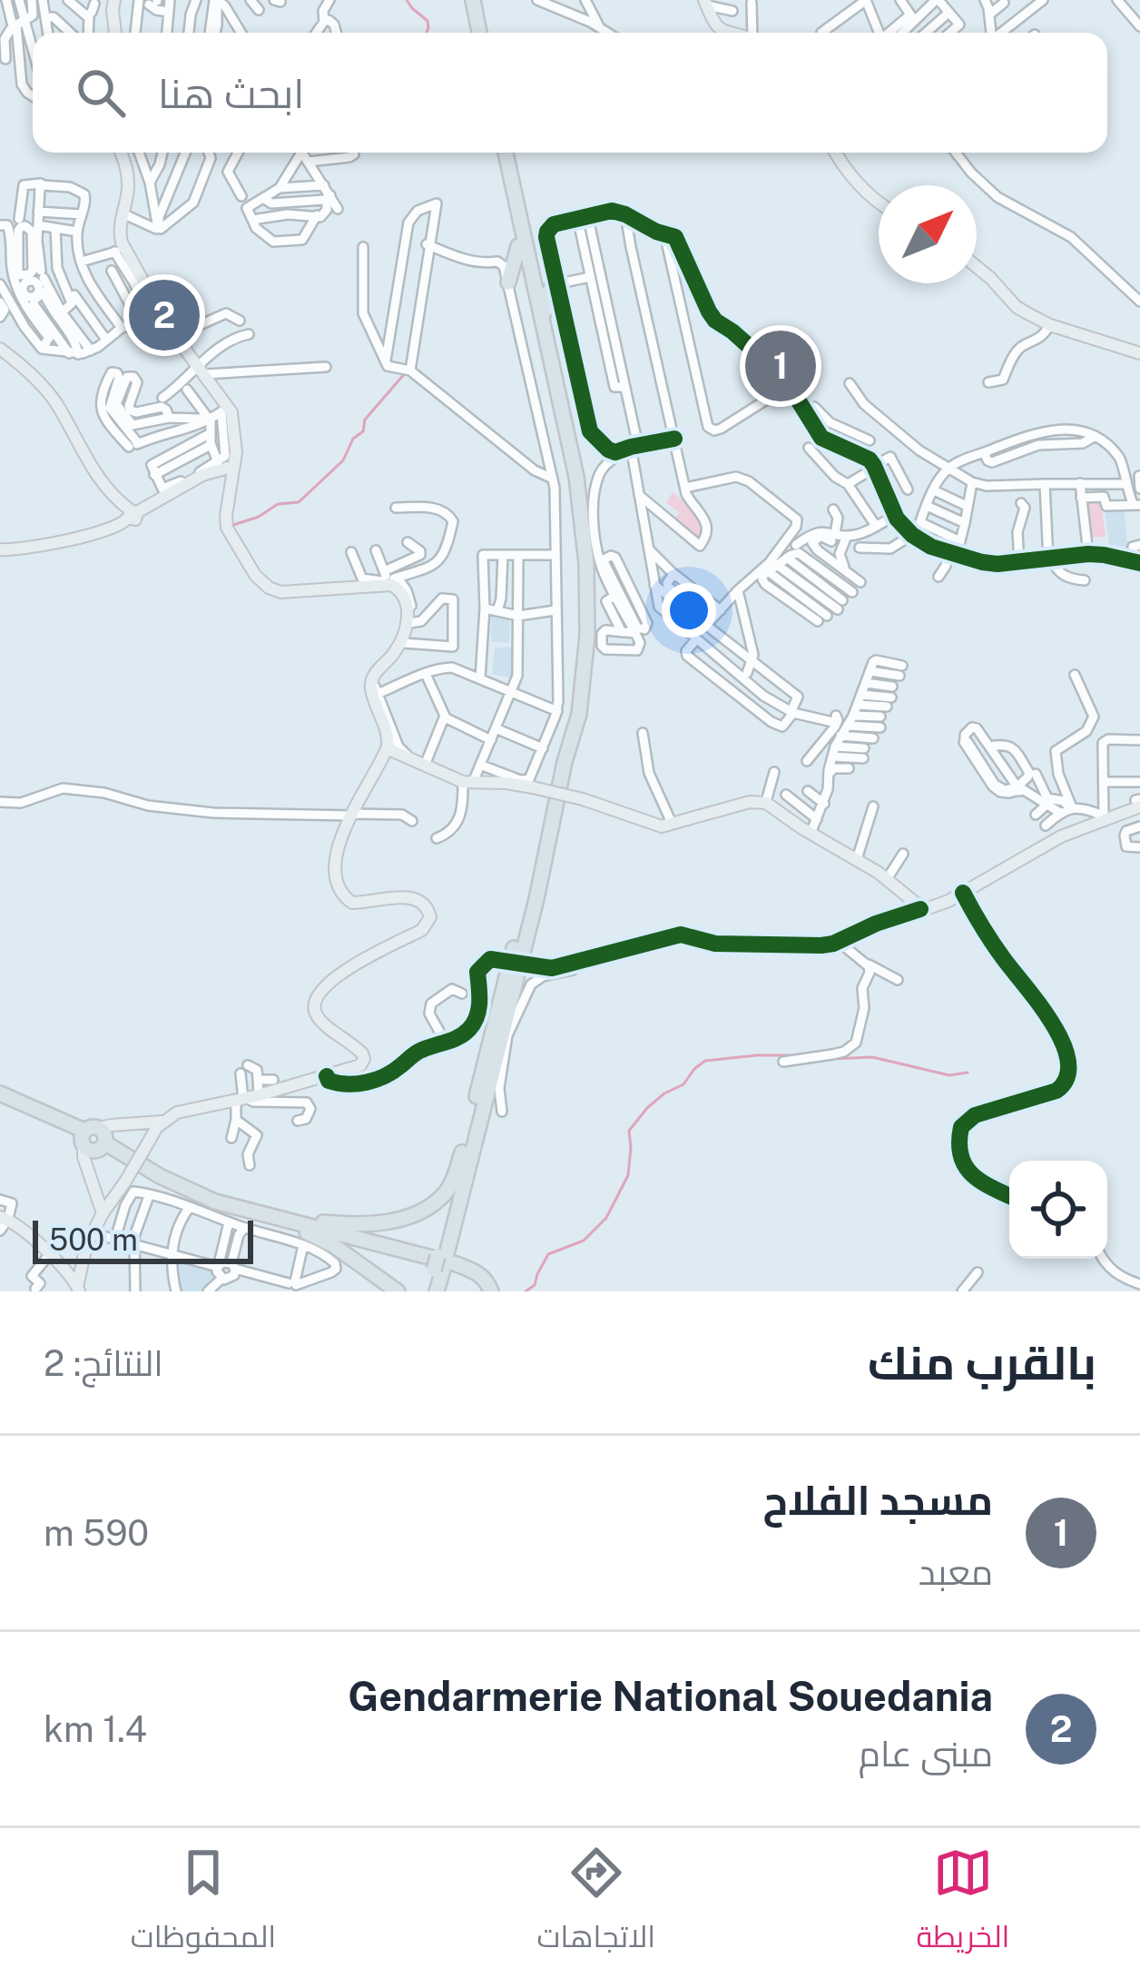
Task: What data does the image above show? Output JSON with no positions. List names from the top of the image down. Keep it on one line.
{"scale_bar":"500 m","north":"top right","page":{"search":"ابحث هنا","pins":["2","1"],"scale":"500 m","heading":["بالقرب منك","النتائج: 2"],"list":[{"mark":"1","name":"مسجد الفلاح","note":"معبد","value":"590 m"},{"mark":"2","name":"Gendarmerie National Souedania","note":"مبنى عام","value":"1.4 km"}],"nav":["الخريطة","الاتجاهات","المحفوظات"]}}
